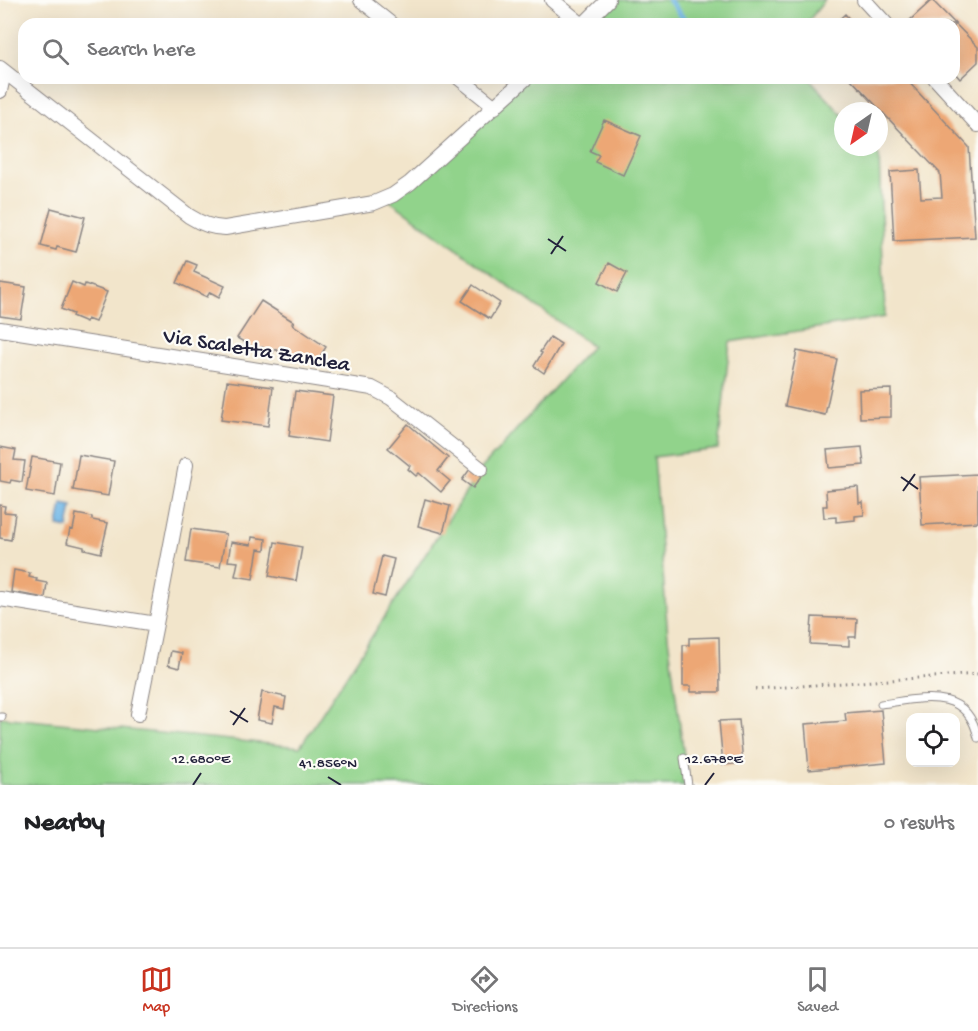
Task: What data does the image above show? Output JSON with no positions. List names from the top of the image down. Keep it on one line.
{"streets":{"street":["Via Scaletta Zanclea"]},"north":"bottom left","page":{"search":"Search here","heading":["Nearby","0 results"],"nav":["Map","Directions","Saved"]},"coordinates":["12.680°E","12.678°E","41.856°N"]}
